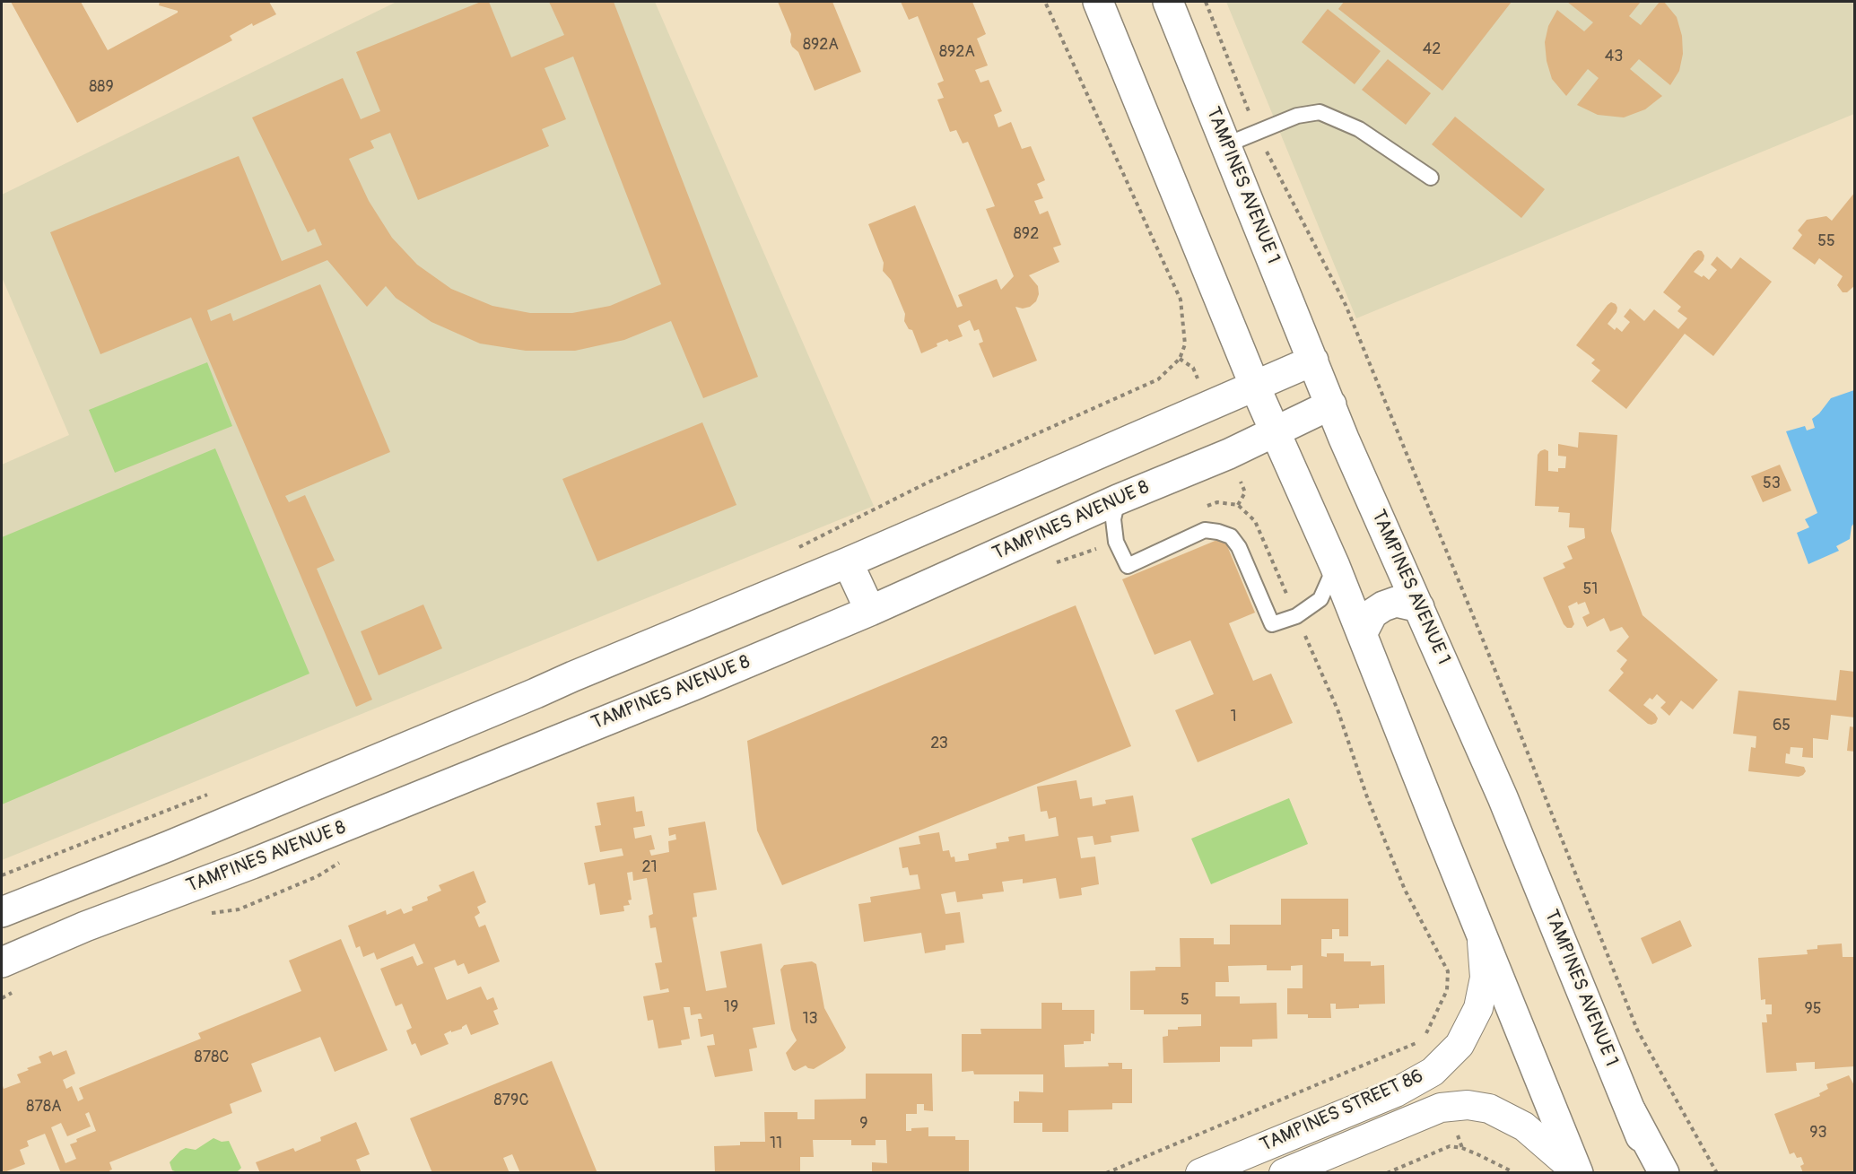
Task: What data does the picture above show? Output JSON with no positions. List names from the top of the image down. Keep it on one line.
{"streets":{"main road":["TAMPINES AVENUE 1","TAMPINES AVENUE 8"],"street":["TAMPINES STREET 86"]},"crossings":[["TAMPINES AVENUE 1","TAMPINES AVENUE 8"]],"house_numbers":["892A","42","892A","43","889","892","55","53","51","1","65","23","21","5","19","95","13","878C","879C","878A","9","93","11"]}
